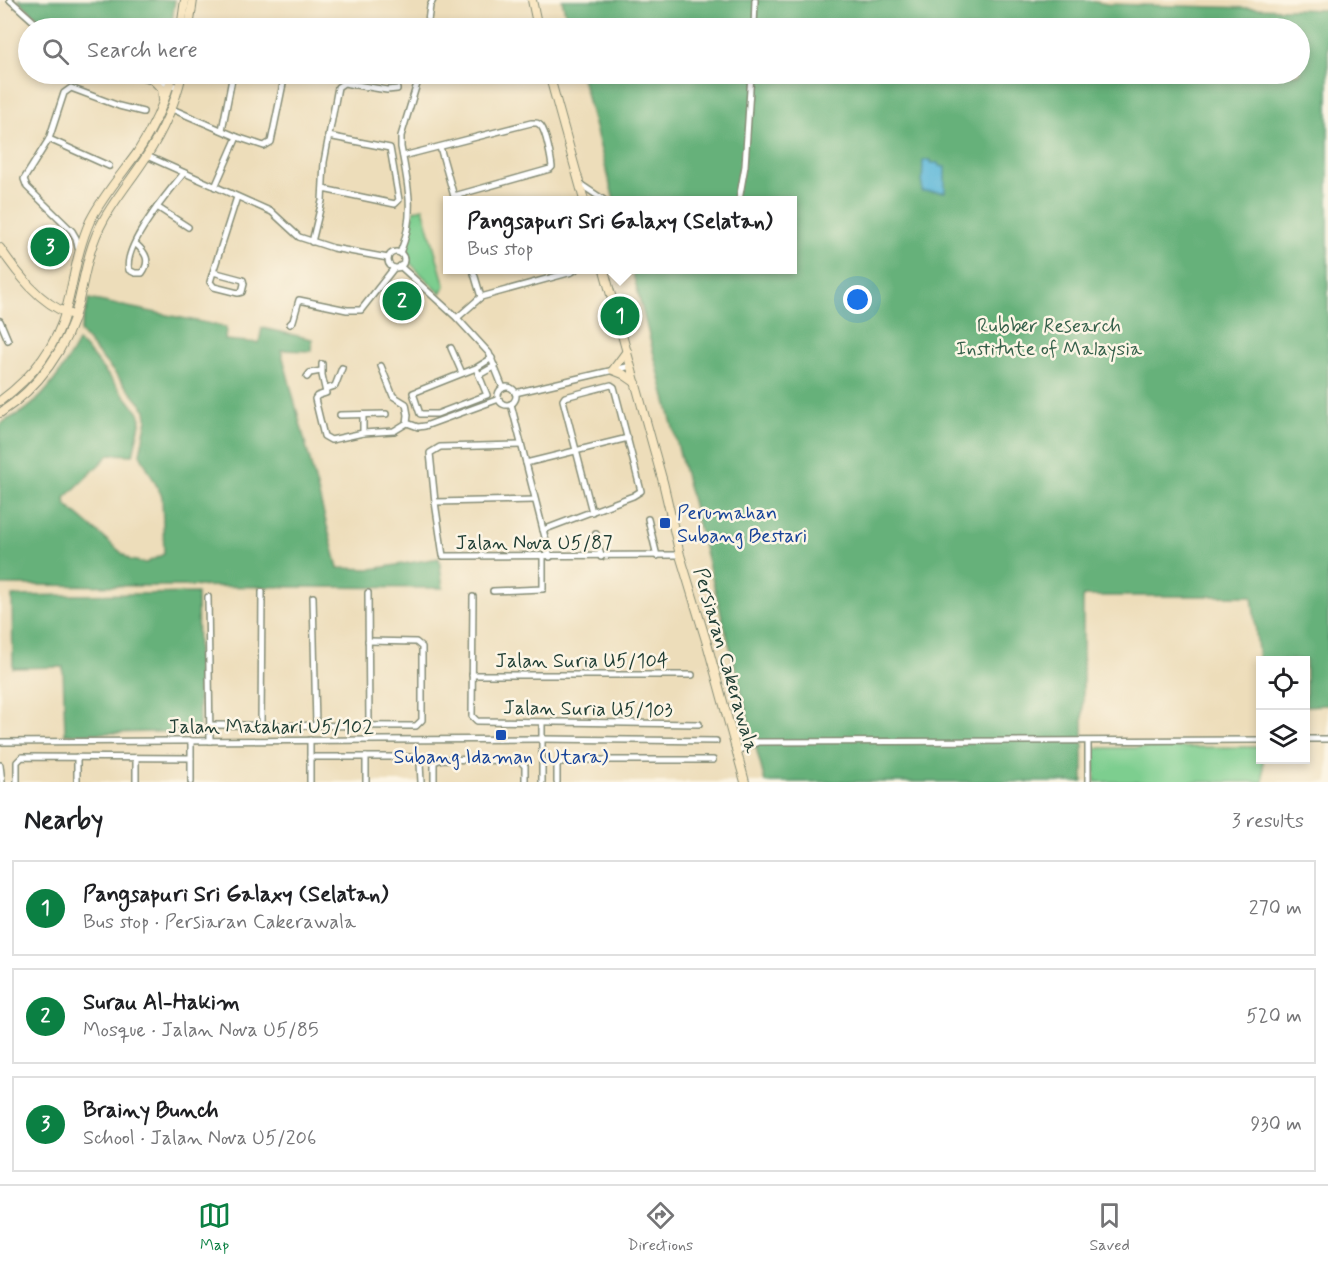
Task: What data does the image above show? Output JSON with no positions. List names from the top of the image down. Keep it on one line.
{"streets":{"main road":["Persiaran Cakerawala"],"street":["Jalan Nova U5/87","Jalan Suria U5/104","Jalan Suria U5/103","Jalan Matahari U5/102"]},"crossings":[["Jalan Nova U5/87","Persiaran Cakerawala"],["Jalan Suria U5/104","Jalan Suria U5/103"]],"parks":["Rubber Research Institute of Malaysia"],"places":{"transit":["Perumahan Subang Bestari","Subang Idaman (Utara)"]},"page":{"search":"Search here","popup":["Pangsapuri Sri Galaxy (Selatan)","Bus stop"],"pins":["3","2","1"],"heading":["Nearby","3 results"],"list":[{"mark":"1","name":"Pangsapuri Sri Galaxy (Selatan)","note":"Bus stop · Persiaran Cakerawala","value":"270 m"},{"mark":"2","name":"Surau Al-Hakim","note":"Mosque · Jalan Nova U5/85","value":"520 m"},{"mark":"3","name":"Brainy Bunch","note":"School · Jalan Nova U5/206","value":"930 m"}],"nav":["Map","Directions","Saved"]}}
